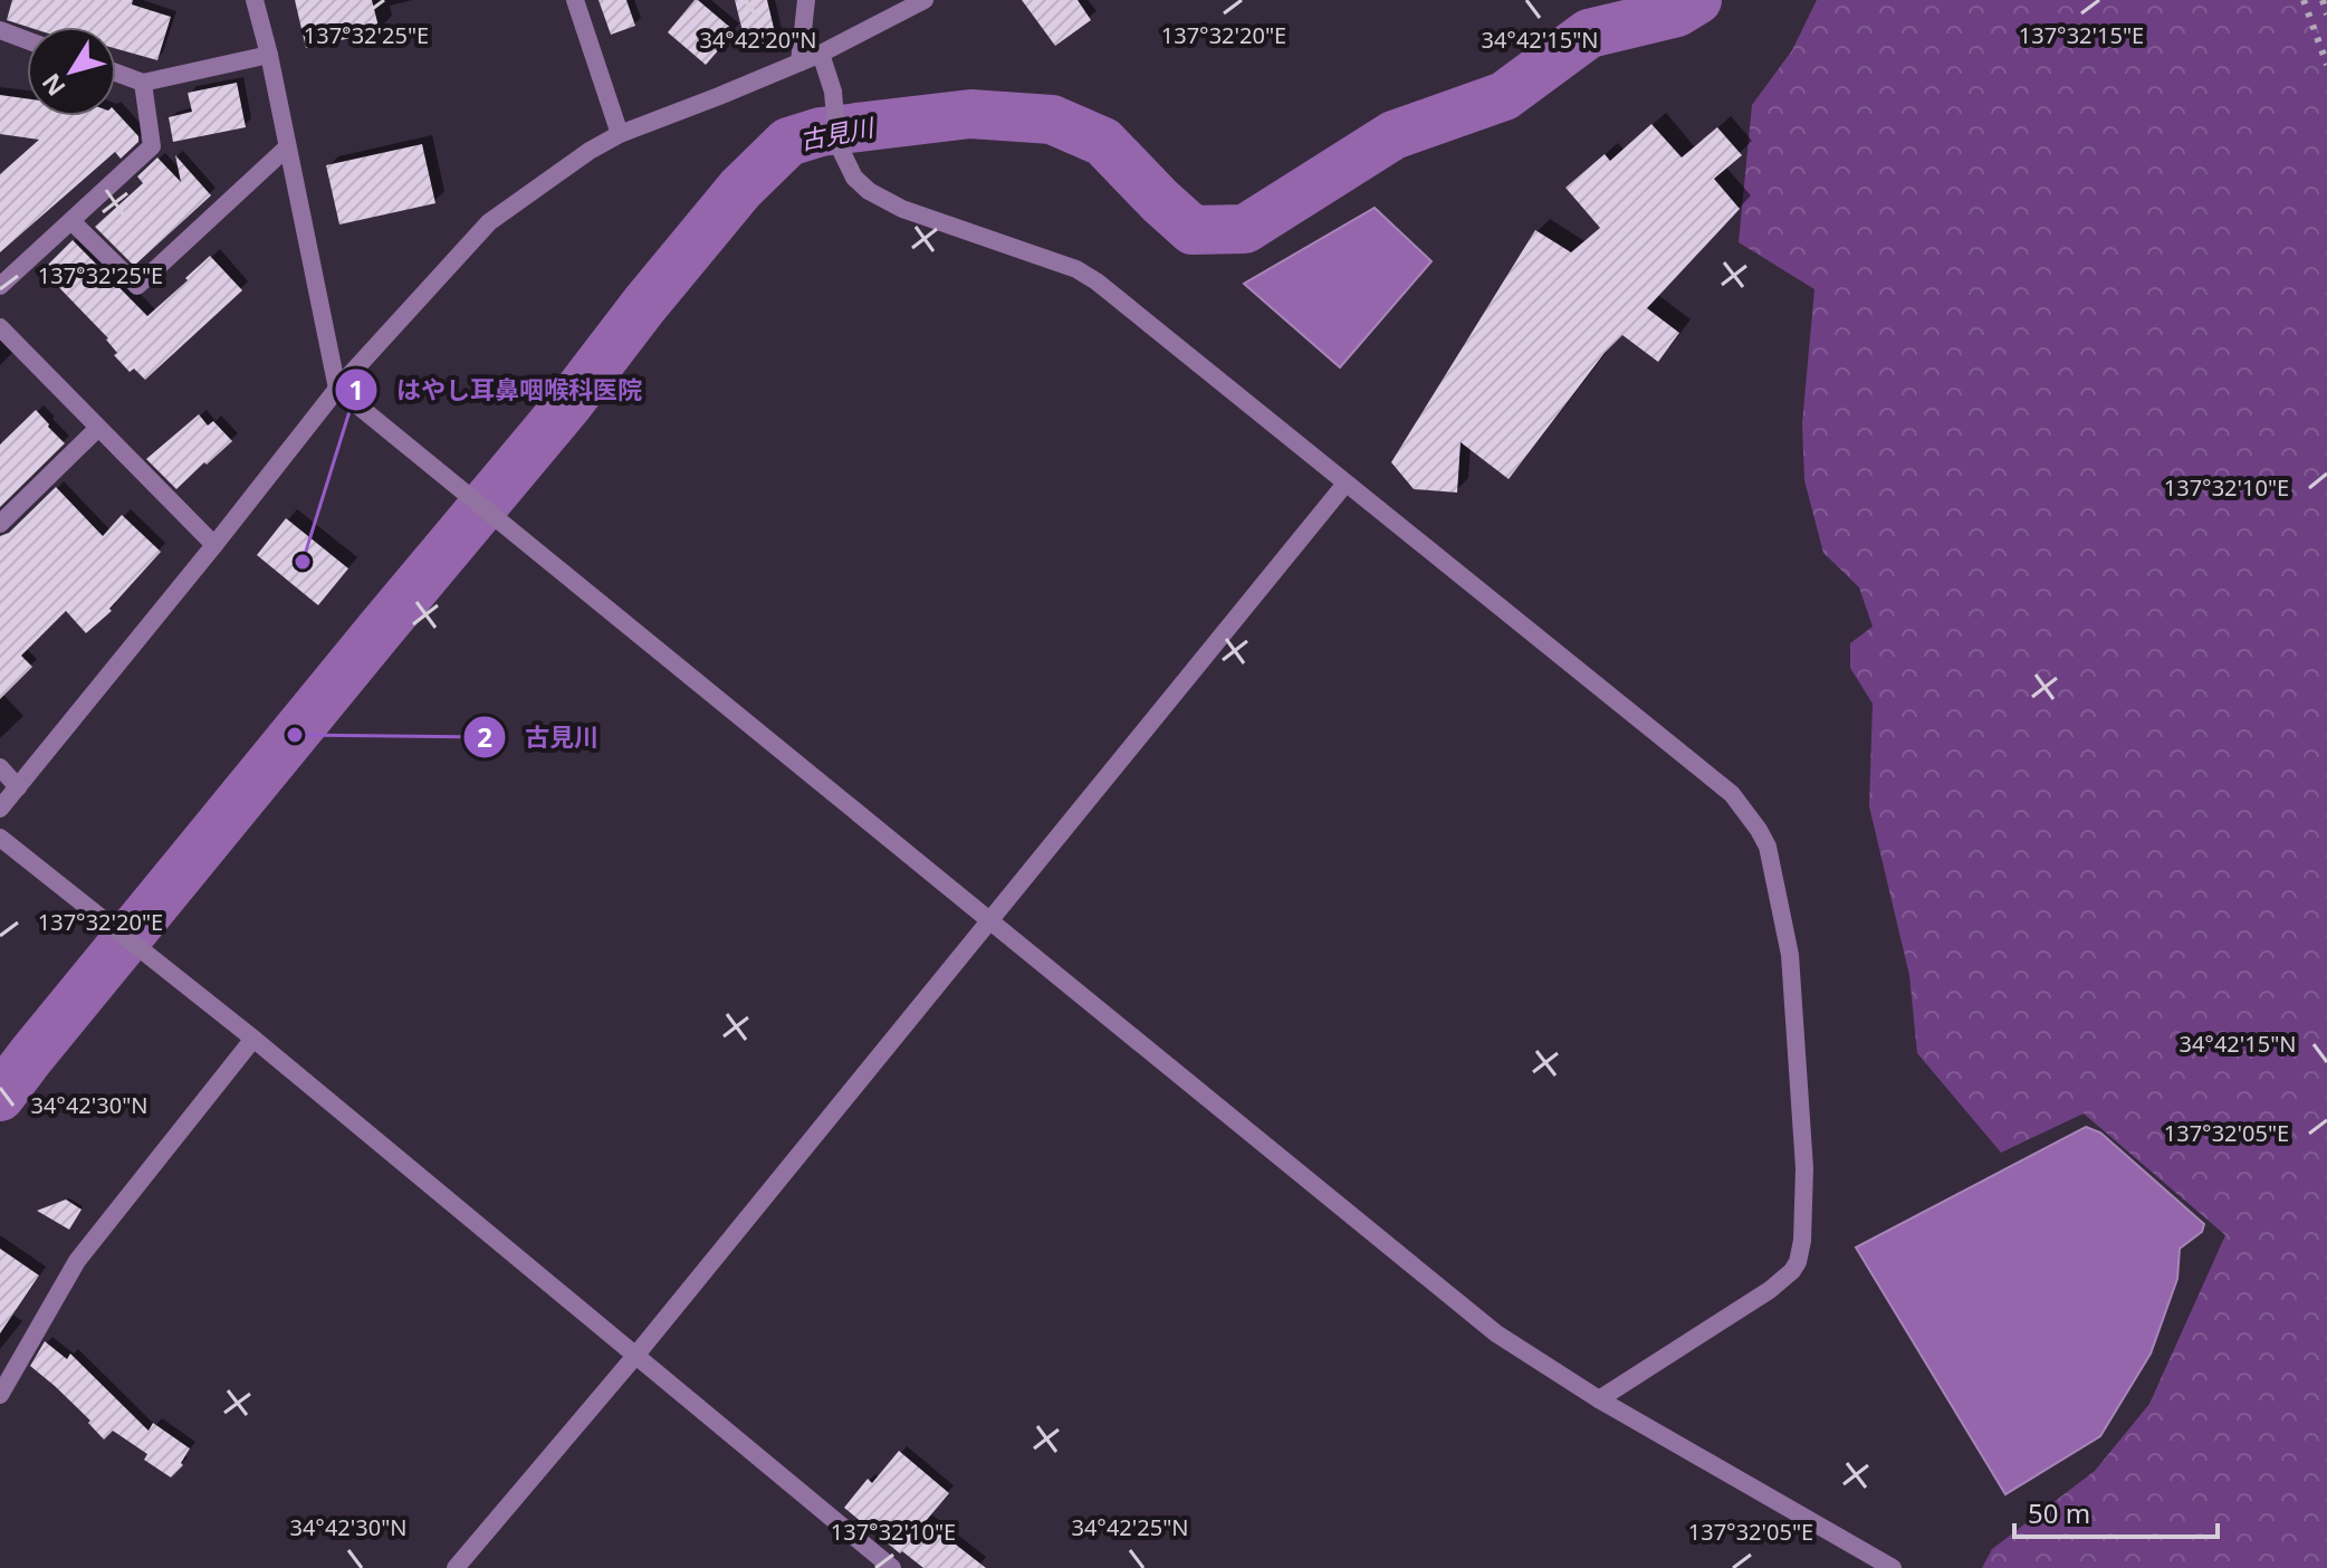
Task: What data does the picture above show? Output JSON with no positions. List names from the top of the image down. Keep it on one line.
{"water":["古見川"],"places":["はやし耳鼻咽喉科医院","古見川"],"scale_bar":"50 m","north":"bottom left","coordinates":["137°32'25\"E","137°32'20\"E","137°32'15\"E","34°42'20\"N","34°42'15\"N","137°32'10\"E","34°42'30\"N","137°32'05\"E","34°42'25\"N"]}
